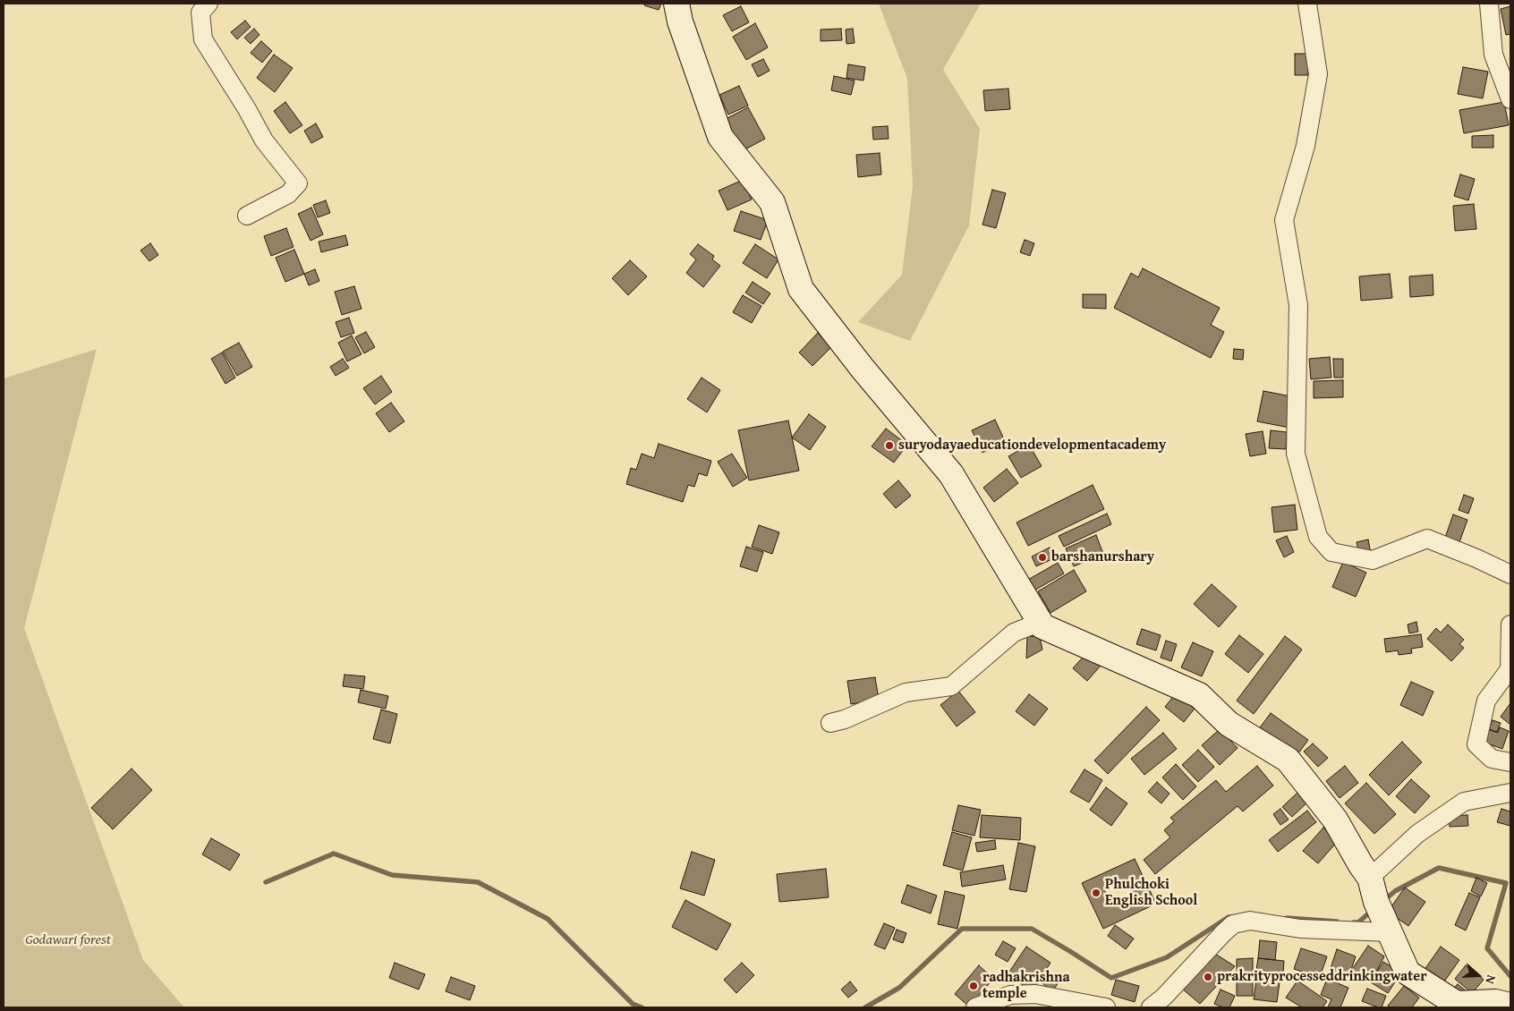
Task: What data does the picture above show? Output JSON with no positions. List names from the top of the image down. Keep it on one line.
{"parks":["Godawari forest"],"places":["suryodayaeducationdevelopmentacademy","barshanurshary","Phulchoki English School","prakrityprocesseddrinkingwater","radhakrishna temple"],"north":"right"}
